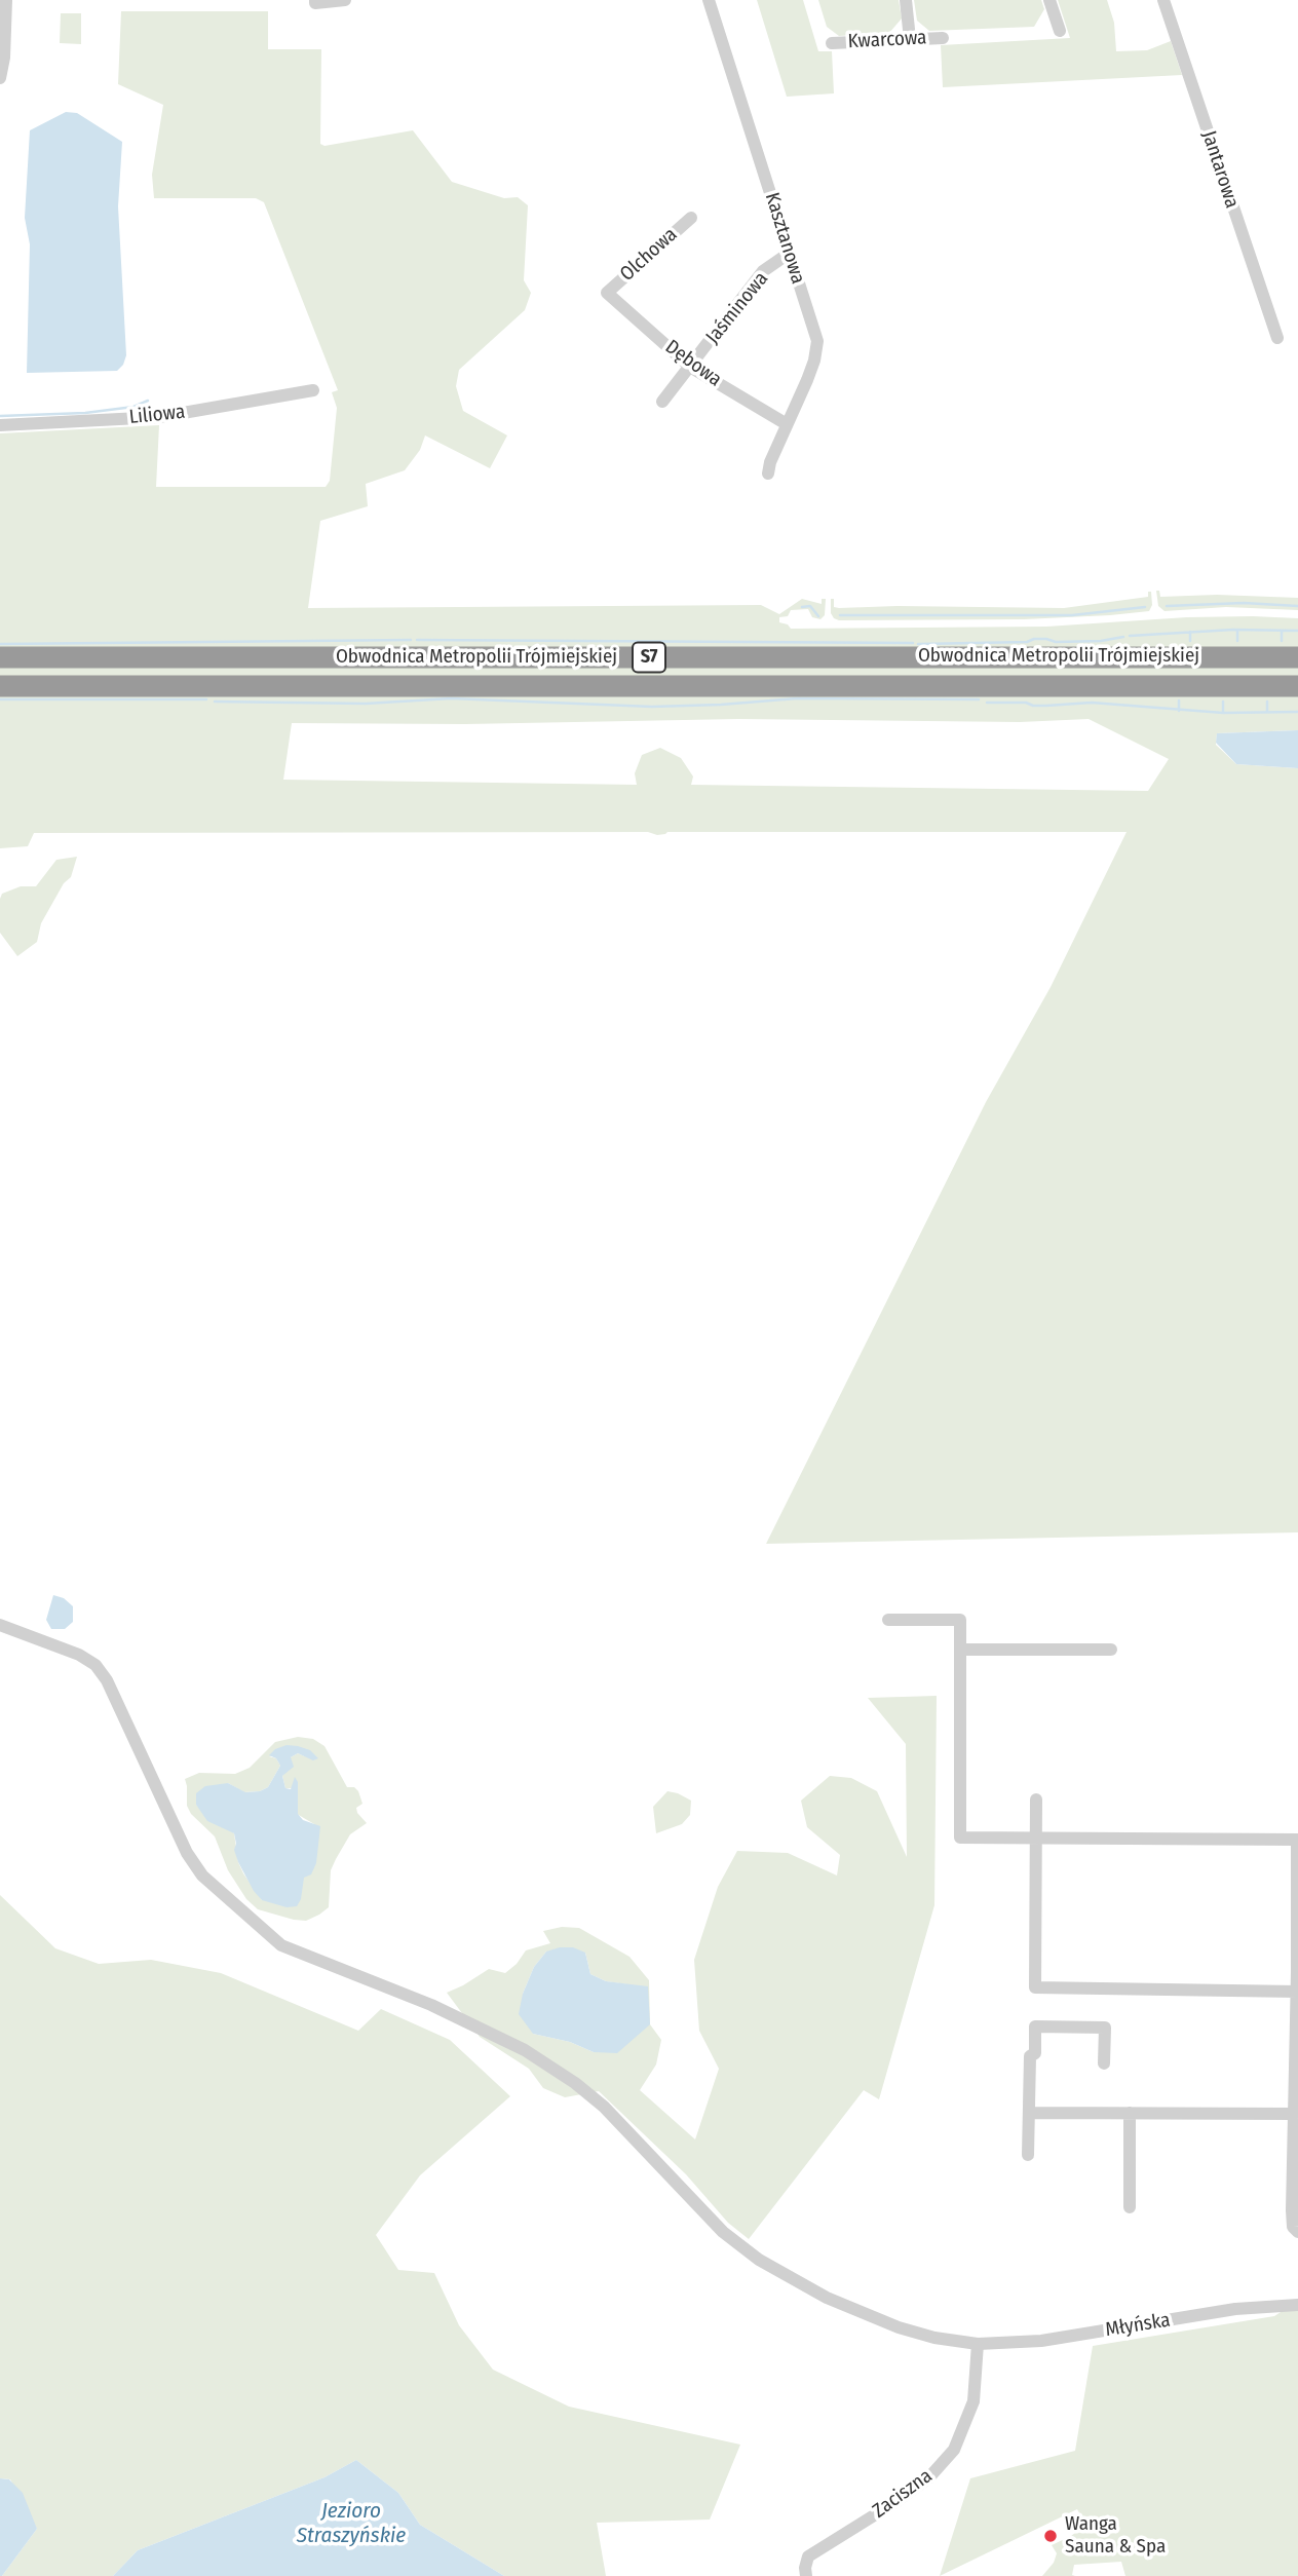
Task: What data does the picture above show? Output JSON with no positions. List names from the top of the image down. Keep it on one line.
{"streets":{"highway":["Obwodnica Metropolii Trójmiejskiej","S7"],"street":["Kwarcowa","Jantarowa","Kasztanowa","Olchowa","Jaśminowa","Dębowa","Liliowa","Młyńska","Zaciszna"]},"crossings":[["Kasztanowa","Jaśminowa"],["Kasztanowa","Dębowa"],["Olchowa","Dębowa"],["Jaśminowa","Dębowa"],["Młyńska","Zaciszna"]],"water":["Jezioro Straszyńskie"],"places":["Wanga Sauna & Spa"]}
